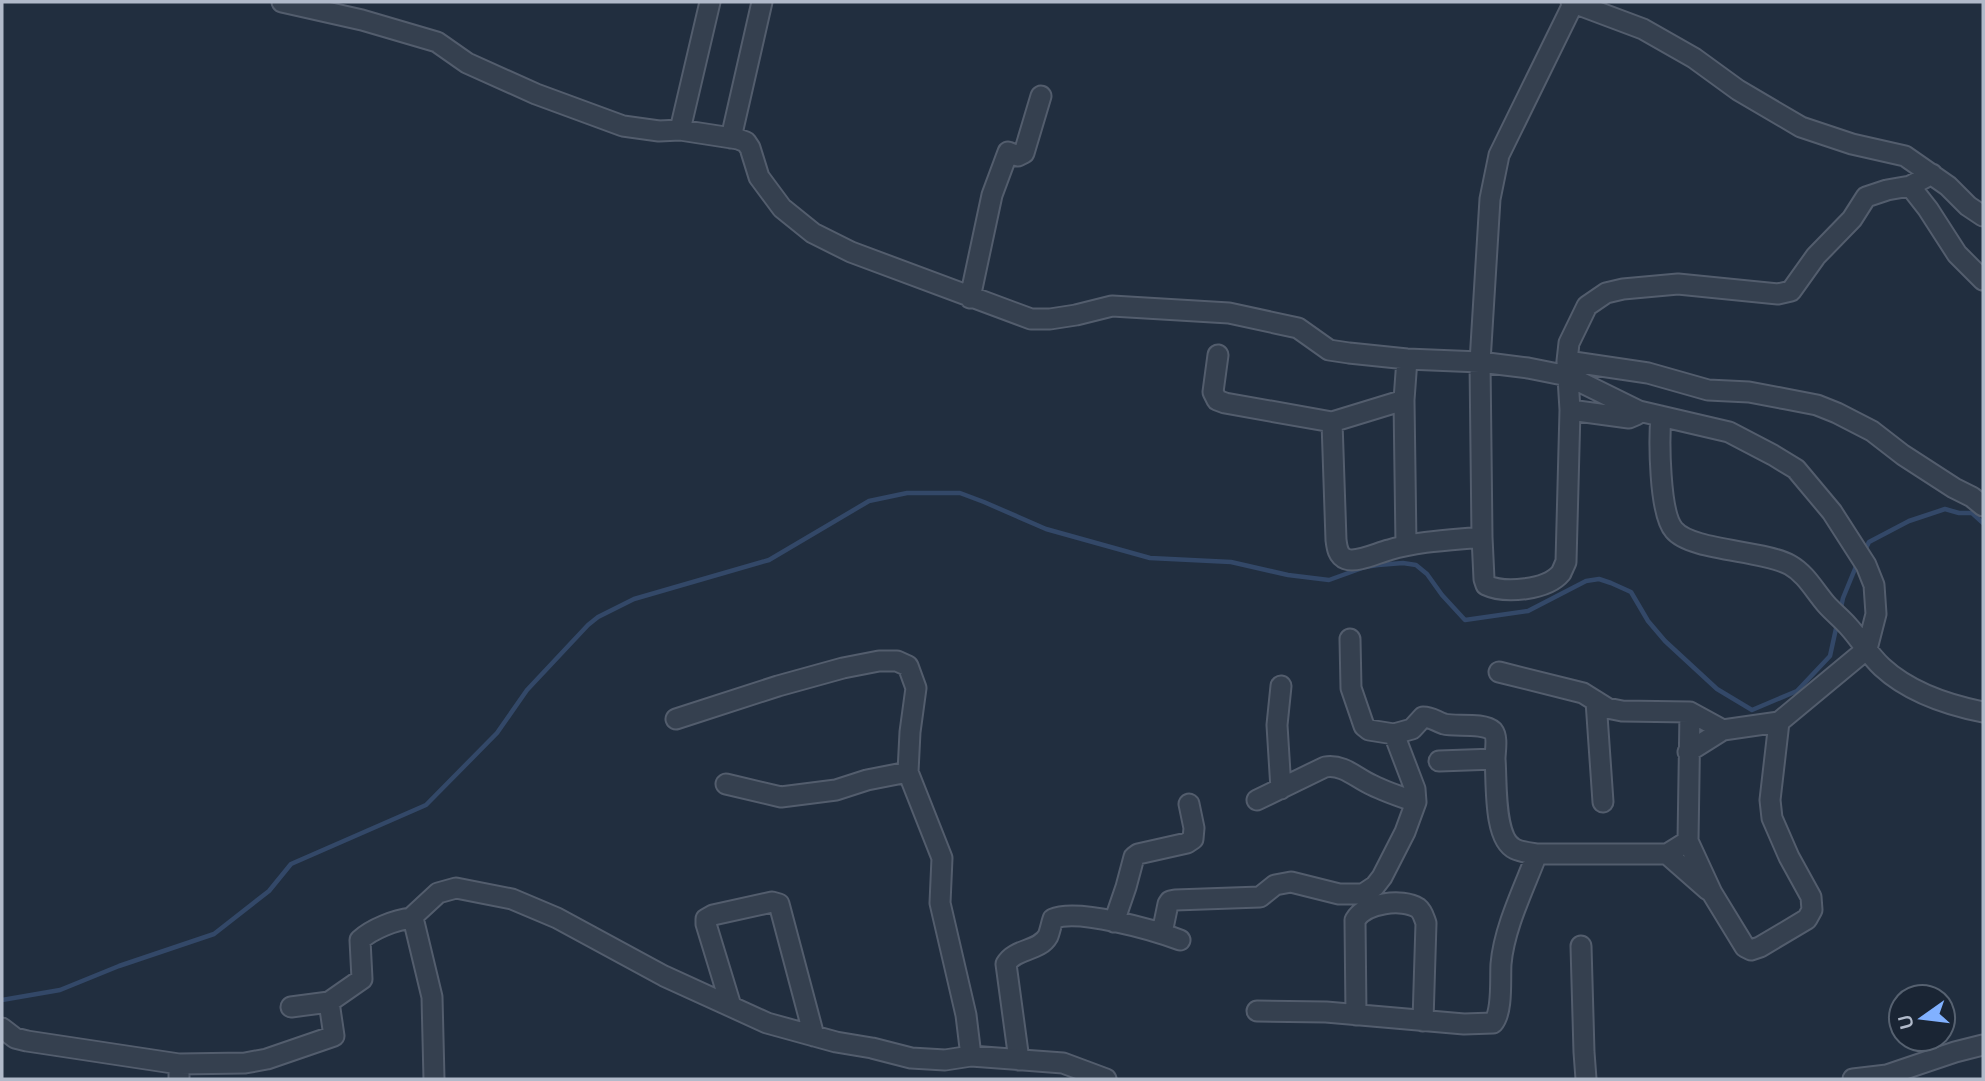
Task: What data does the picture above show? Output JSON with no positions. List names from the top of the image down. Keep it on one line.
{"north":"left"}
